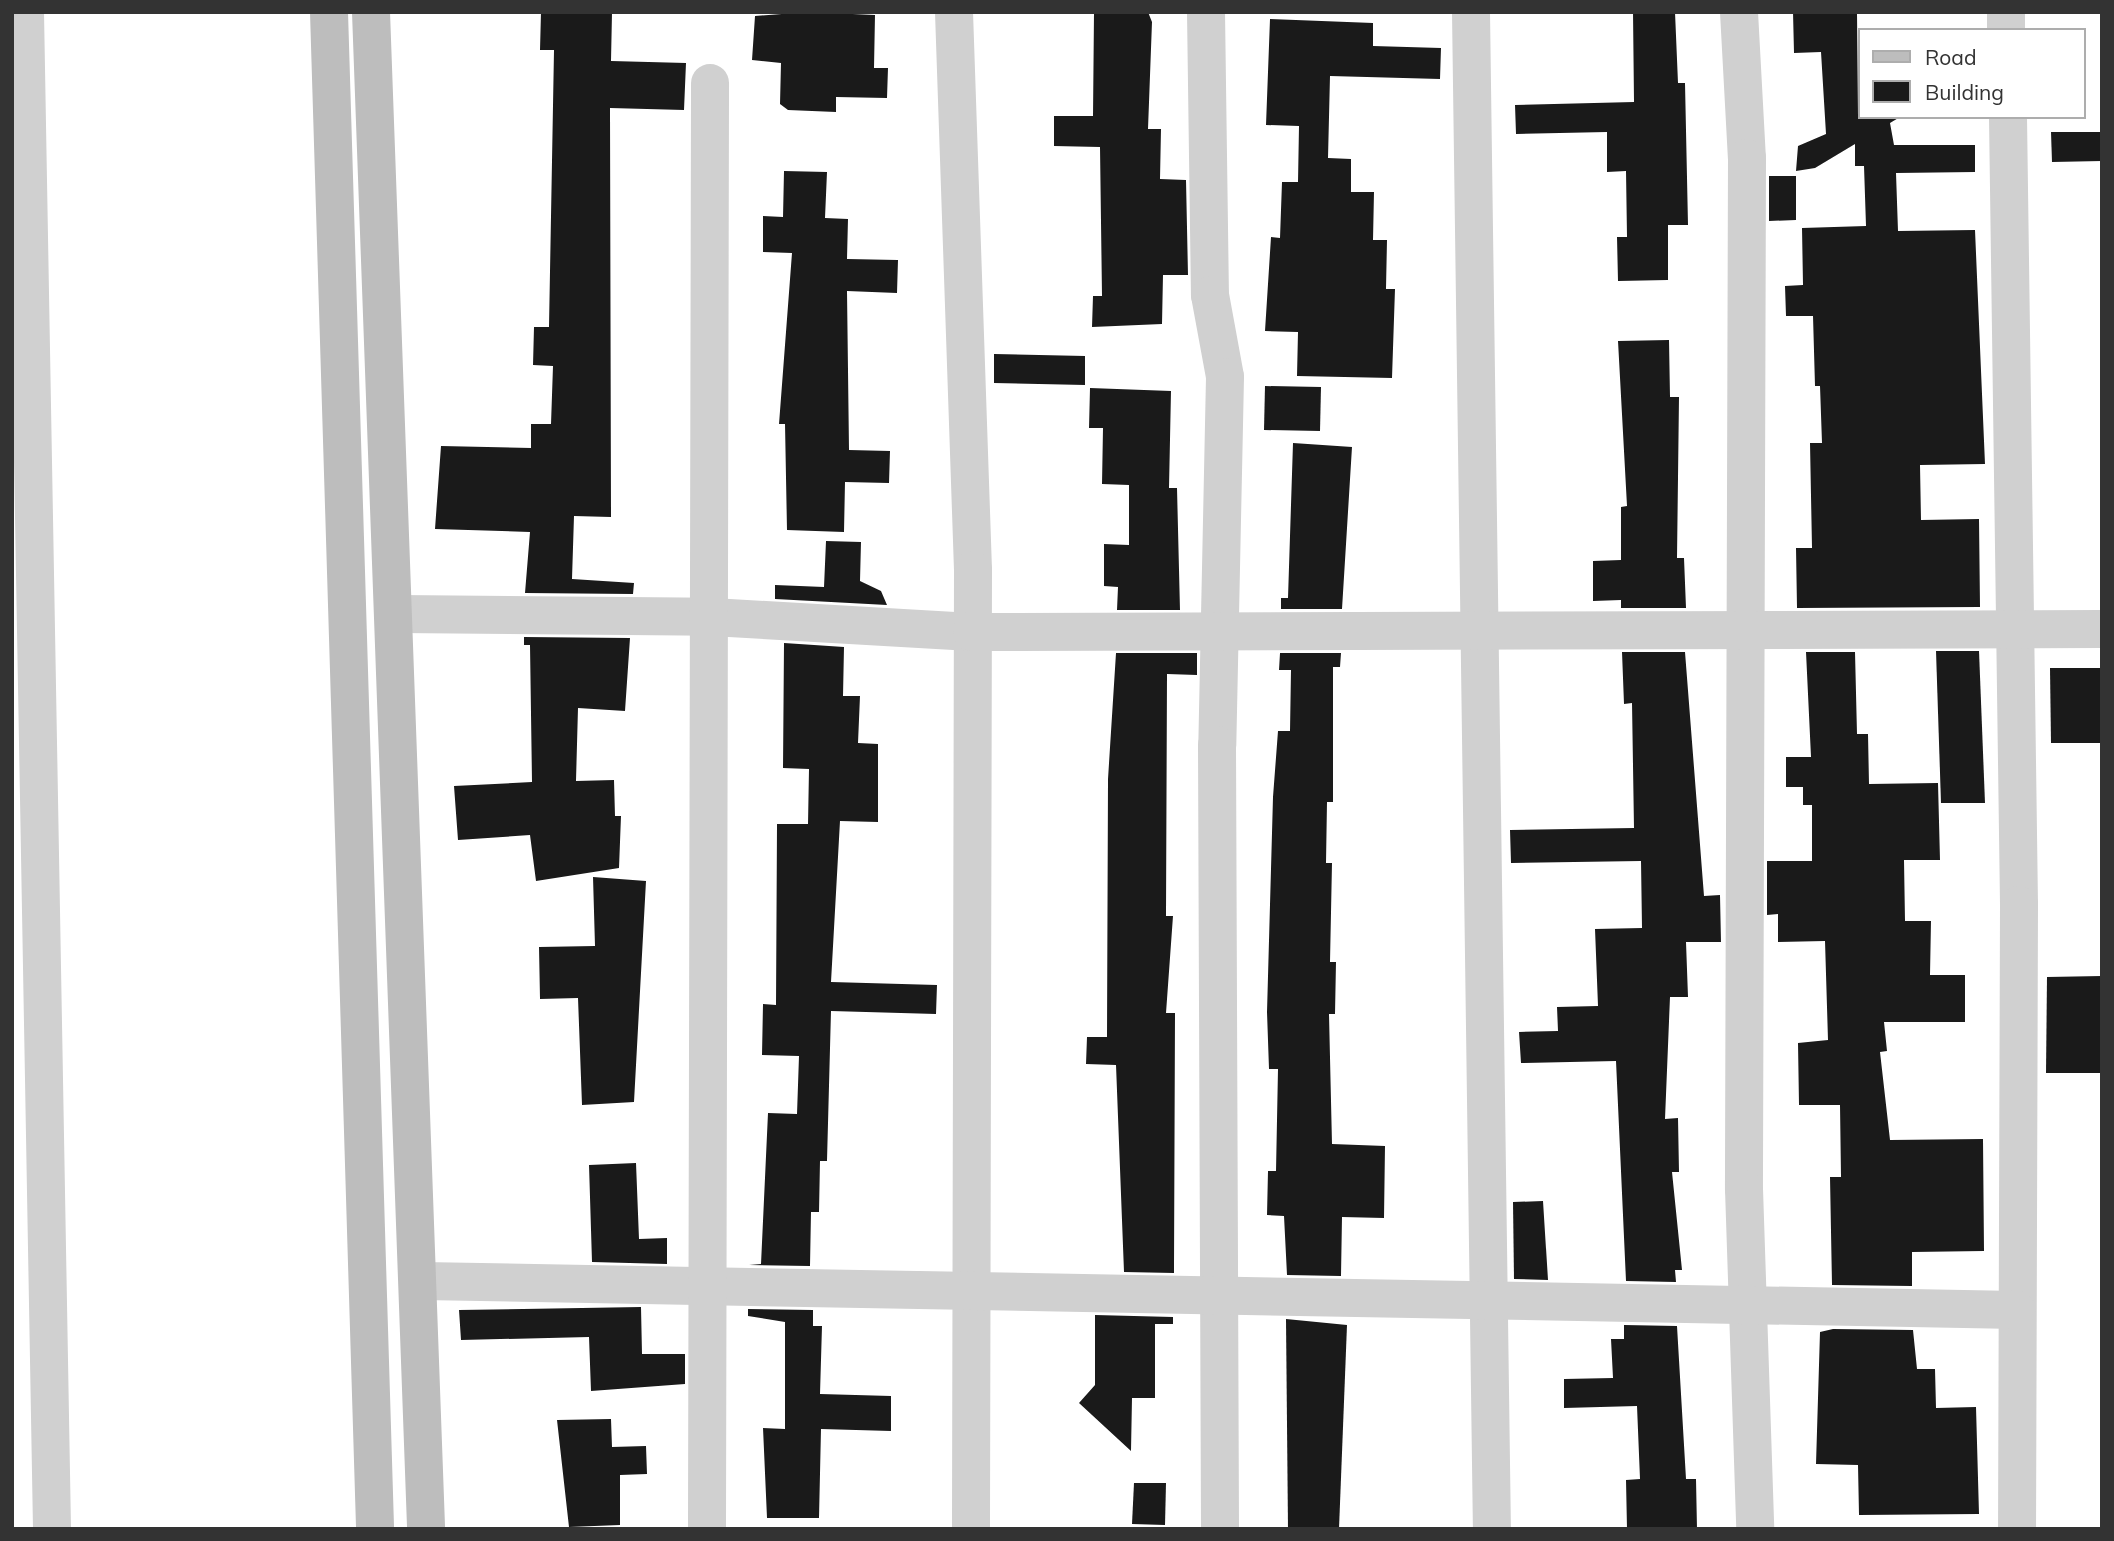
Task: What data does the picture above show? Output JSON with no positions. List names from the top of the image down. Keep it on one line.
{"legend":["Road","Building"]}
